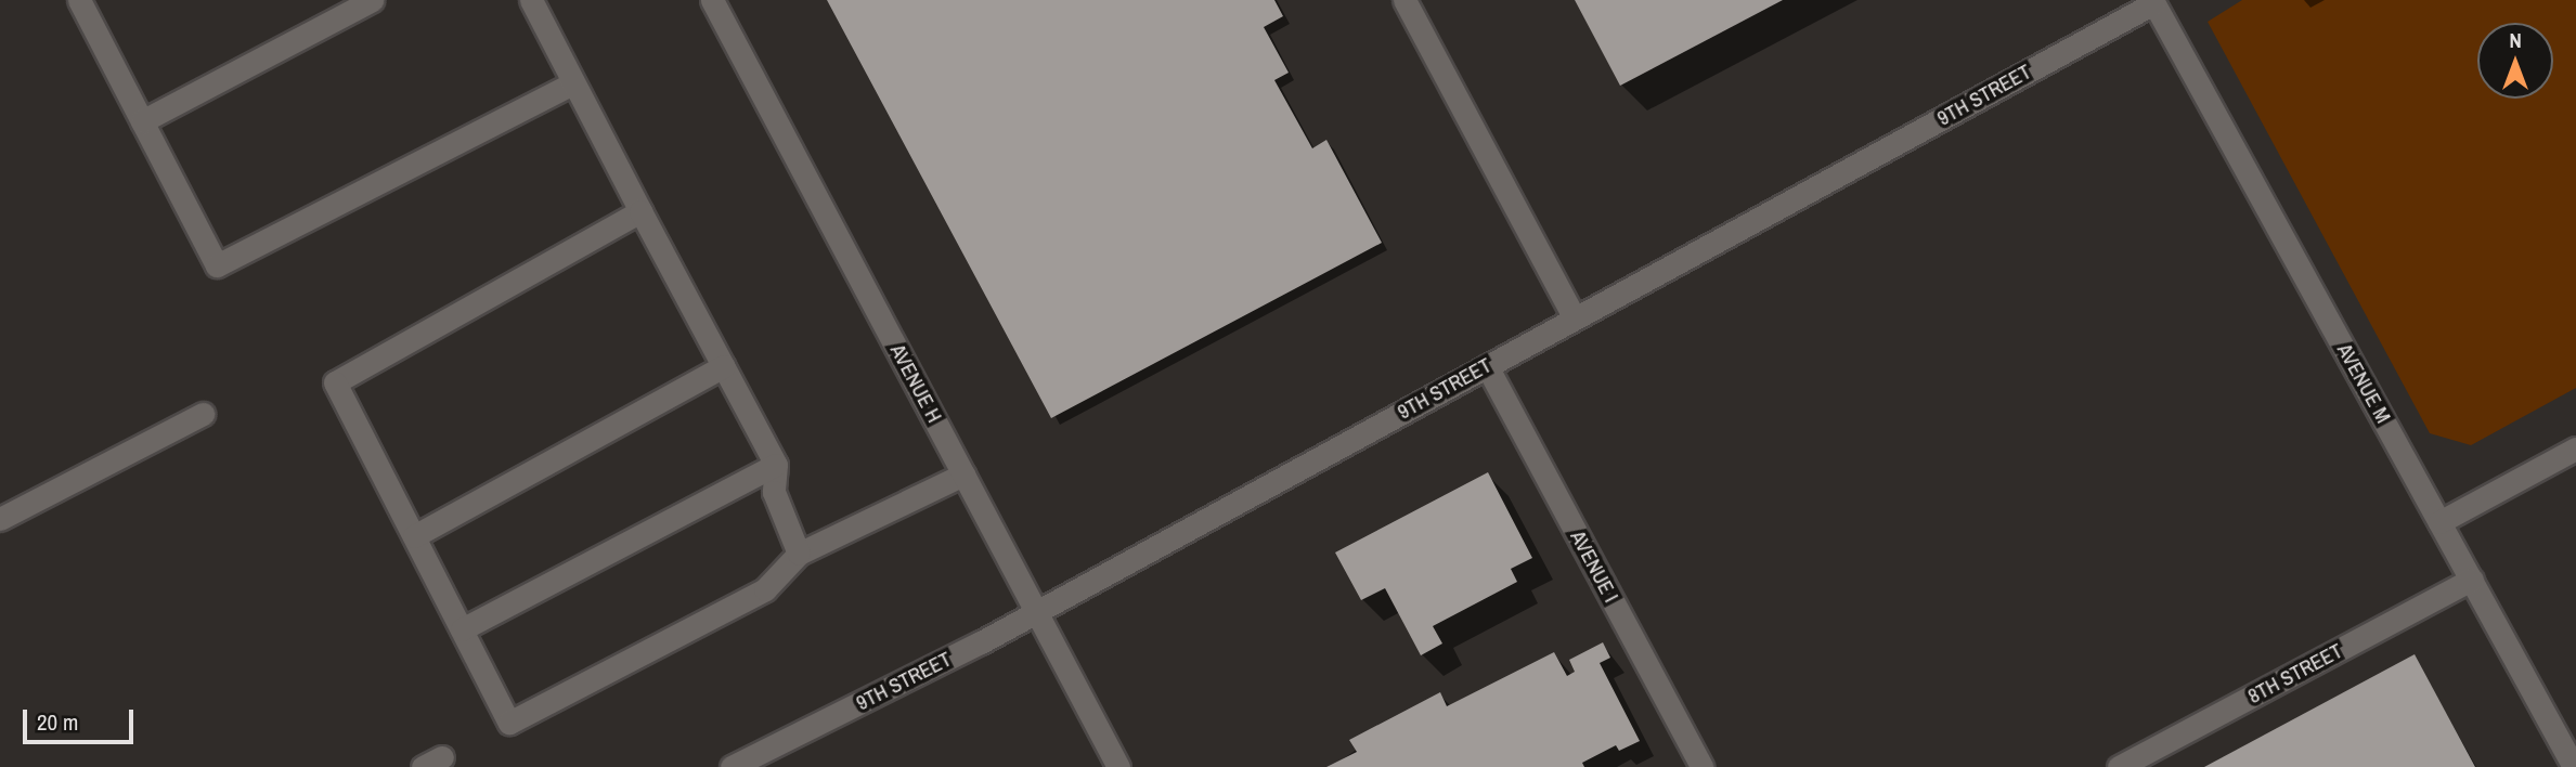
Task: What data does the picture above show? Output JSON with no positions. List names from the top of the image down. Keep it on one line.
{"streets":{"street":["9TH STREET","AVENUE H","AVENUE M","AVENUE I","8TH STREET"]},"crossings":[["9TH STREET","AVENUE H"],["9TH STREET","AVENUE M"],["9TH STREET","AVENUE I"],["AVENUE M","8TH STREET"]],"scale_bar":"20 m","north":"top"}
